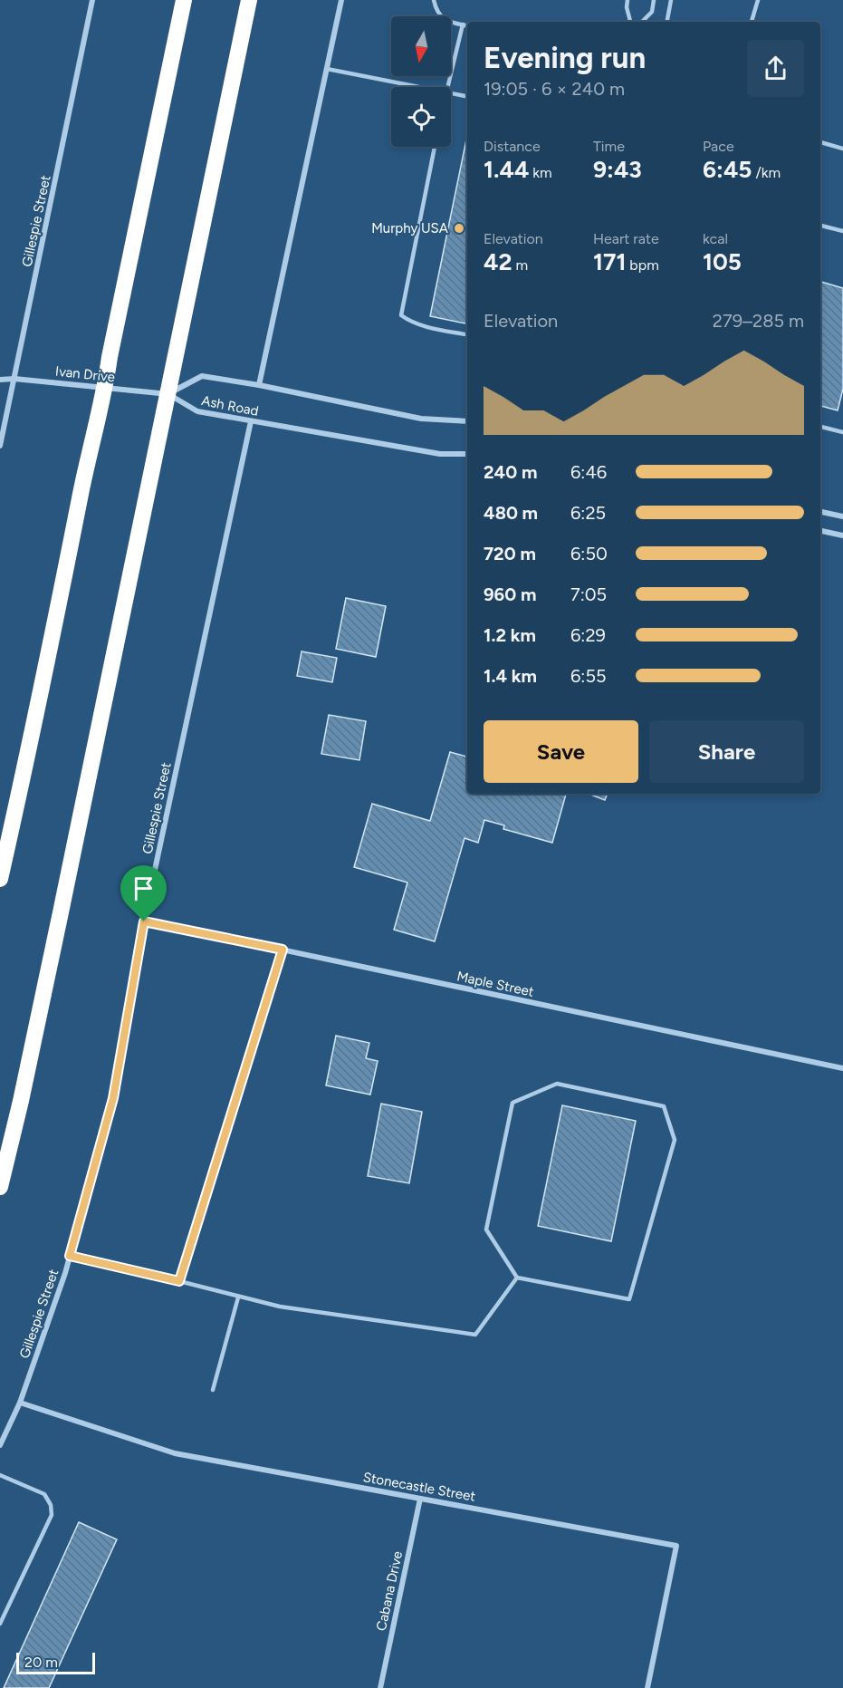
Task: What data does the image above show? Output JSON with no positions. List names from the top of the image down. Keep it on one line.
{"streets":{"street":["Gillespie Street","Ivan Drive","Ash Road","Maple Street","Stonecastle Street","Cabana Drive"]},"crossings":[["Gillespie Street","Ivan Drive"],["Gillespie Street","Ash Road"],["Gillespie Street","Maple Street"],["Gillespie Street","Stonecastle Street"],["Ivan Drive","Ash Road"],["Stonecastle Street","Cabana Drive"]],"places":["Murphy USA"],"scale_bar":"20 m","north":"bottom","page":{"heading":["Evening run","19:05 · 6 × 240 m"],"stats":[["Distance","1.44 km"],["Time","9:43"],["Pace","6:45 /km"],["Elevation","42 m"],["Heart rate","171 bpm"],["kcal","105"]],"chart":["Elevation","279–285 m"],"list":[{"name":"240 m","note":"6:46"},{"name":"480 m","note":"6:25"},{"name":"720 m","note":"6:50"},{"name":"960 m","note":"7:05"},{"name":"1.2 km","note":"6:29"},{"name":"1.4 km","note":"6:55"}],"buttons":["Save","Share"],"scale":"20 m"}}
